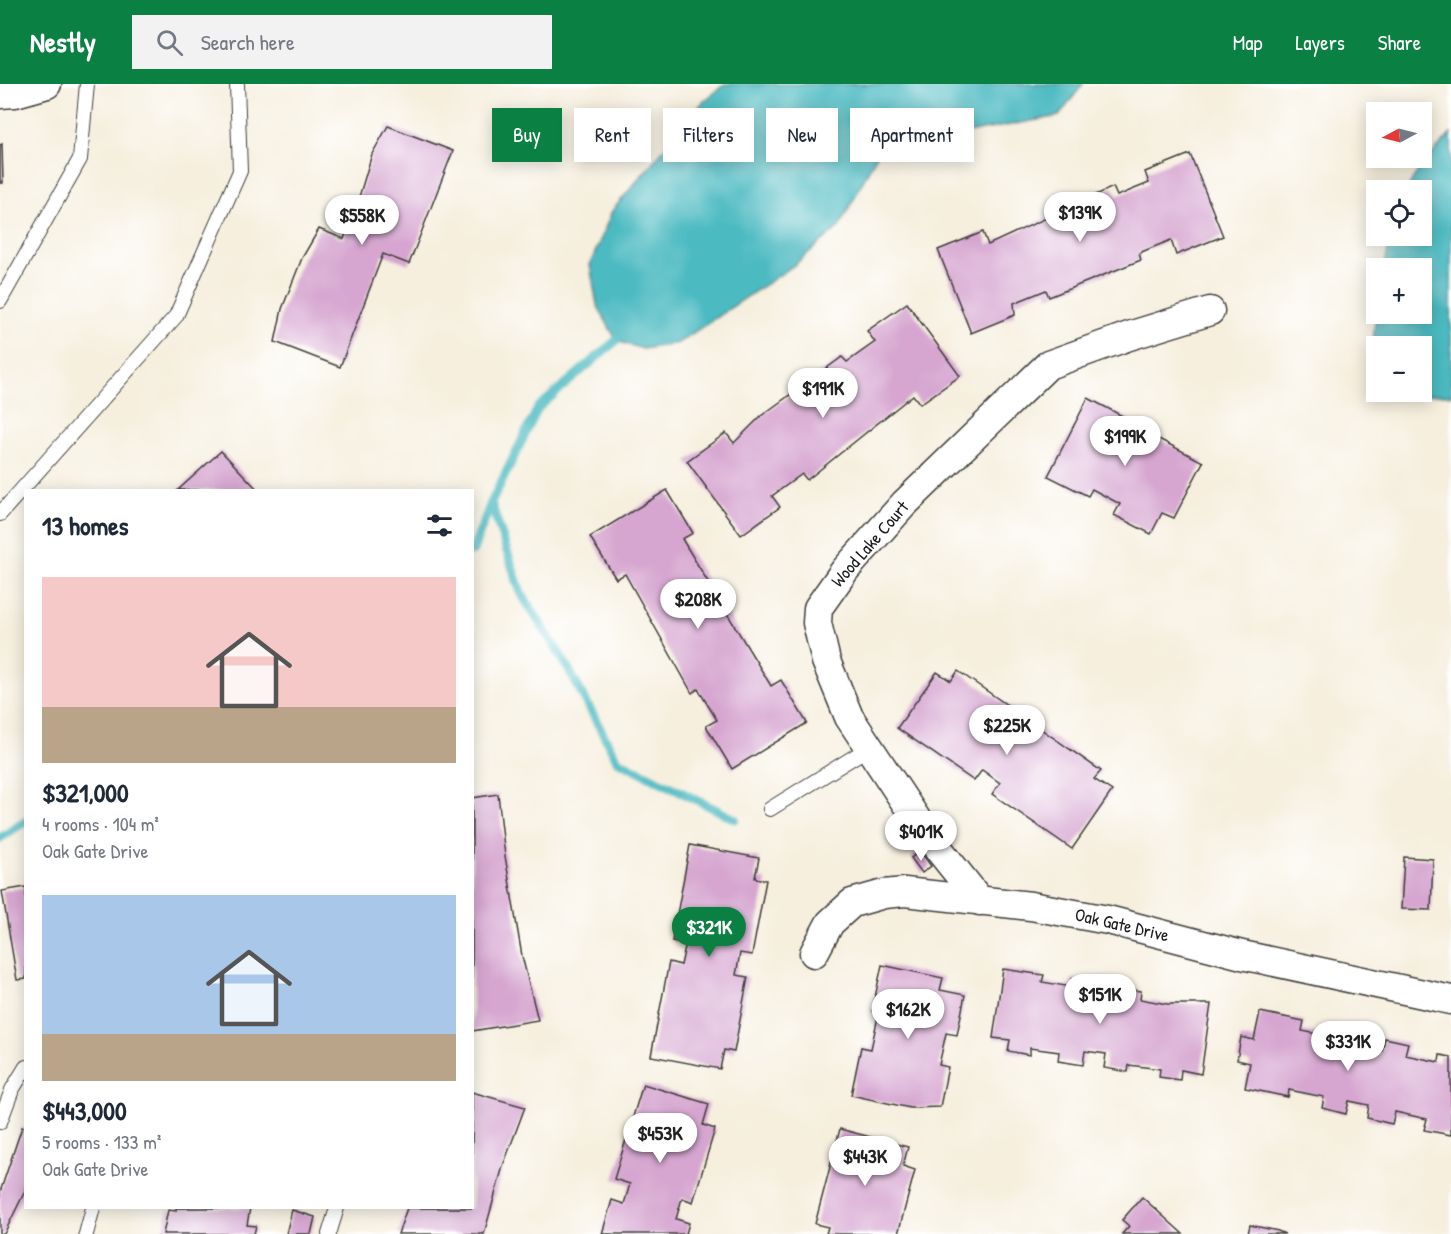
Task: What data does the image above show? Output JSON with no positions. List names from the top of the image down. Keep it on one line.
{"streets":{"street":["Wood Lake Court","Oak Gate Drive"]},"crossings":[["Wood Lake Court","Oak Gate Drive"]],"north":"left","page":{"header":"Nestly","search":"Search here","nav":["Map","Layers","Share"],"map_buttons":["+","−"],"chip":["Buy","Rent","Filters","New","Apartment"],"price":["$139K","$558K","$191K","$199K","$208K","$225K","$401K","$321K","$151K","$162K","$331K","$453K","$443K"],"heading":"13 homes","list":[{"name":"$321,000","note":"4 rooms · 104 m² · Oak Gate Drive"},{"name":"$443,000","note":"5 rooms · 133 m² · Oak Gate Drive"}]}}
